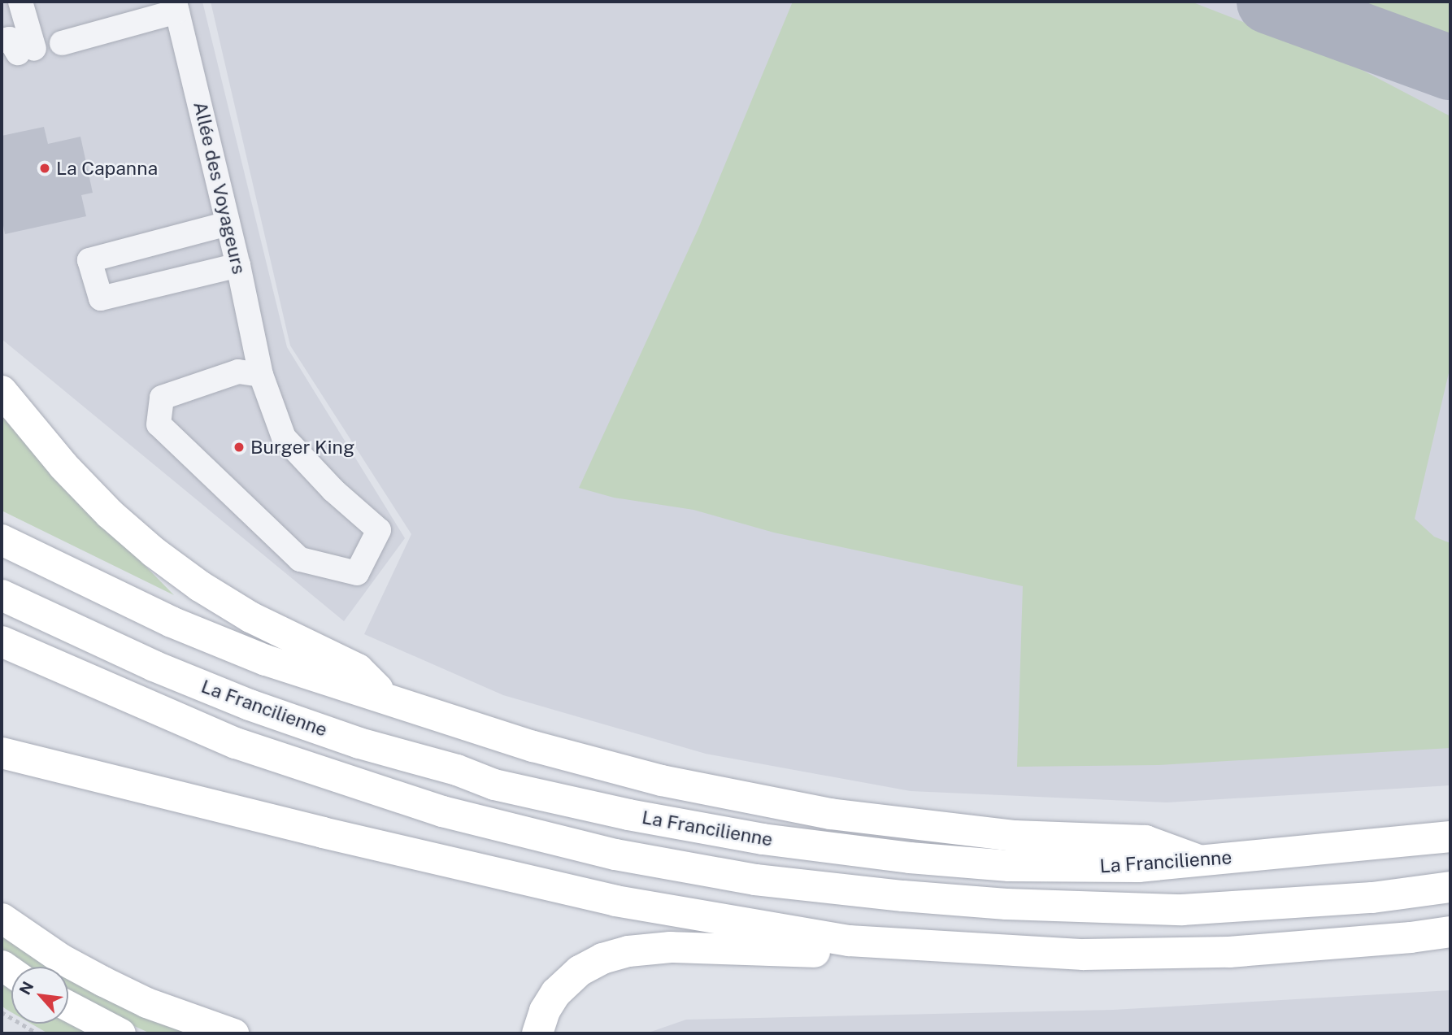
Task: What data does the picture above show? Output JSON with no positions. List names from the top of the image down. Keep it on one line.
{"streets":{"highway":["La Francilienne"],"street":["Allée des Voyageurs"]},"places":["La Capanna","Burger King"],"north":"top left"}
